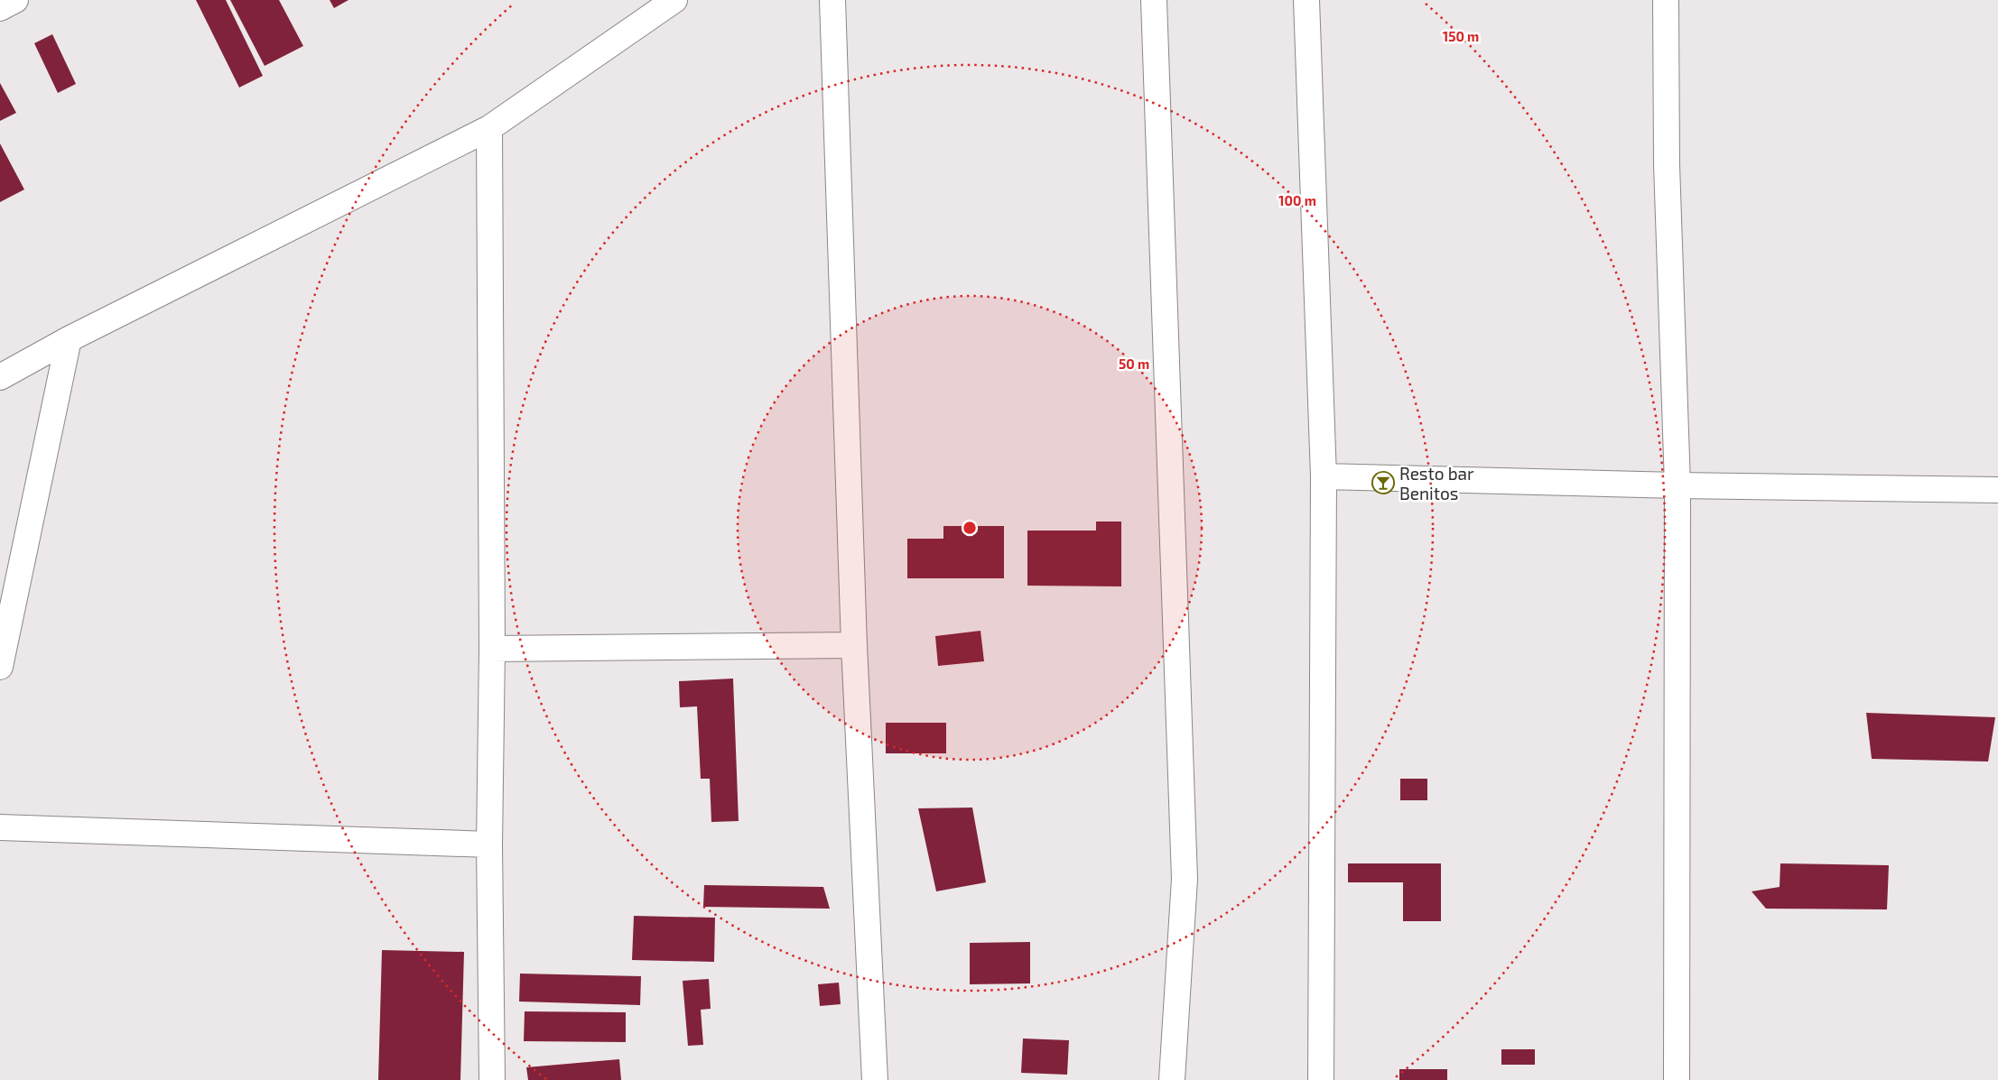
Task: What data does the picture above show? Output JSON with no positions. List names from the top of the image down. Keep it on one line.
{"places":{"bar":["Resto bar Benitos"]},"rings":["150 m","100 m","50 m"]}
